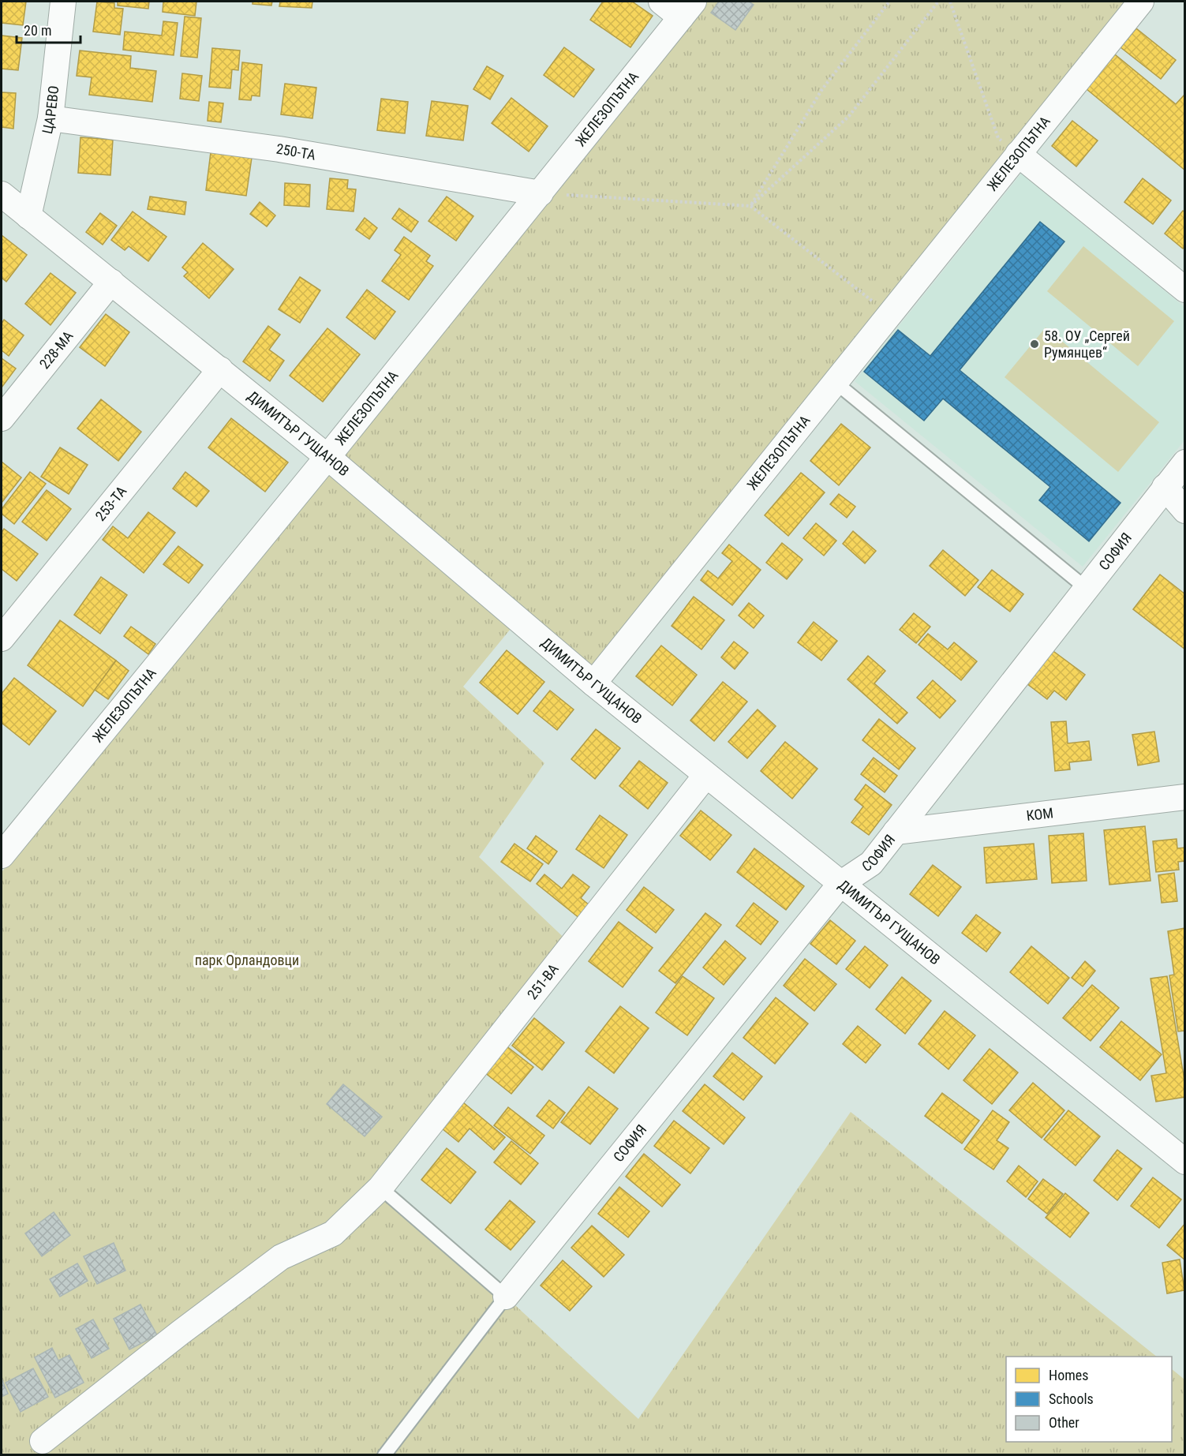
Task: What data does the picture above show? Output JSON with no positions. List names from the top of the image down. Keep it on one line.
{"streets":{"street":["ЖЕЛЕЗОПЪТНА","ЦАРЕВО","250-ТА","228-МА","ДИМИТЪР ГУЩАНОВ","253-ТА","СОФИЯ","КОМ","251-ВА"]},"crossings":[["ЖЕЛЕЗОПЪТНА","250-ТА"],["ЖЕЛЕЗОПЪТНА","ДИМИТЪР ГУЩАНОВ"],["ЦАРЕВО","250-ТА"],["ЦАРЕВО","ДИМИТЪР ГУЩАНОВ"],["228-МА","ДИМИТЪР ГУЩАНОВ"],["ДИМИТЪР ГУЩАНОВ","253-ТА"],["ДИМИТЪР ГУЩАНОВ","СОФИЯ"],["ДИМИТЪР ГУЩАНОВ","251-ВА"],["СОФИЯ","КОМ"]],"parks":["парк Орландовци"],"places":["58. ОУ „Сергей Румянцев“"],"legend":["Homes","Schools","Other"],"scale_bar":"20 m"}
